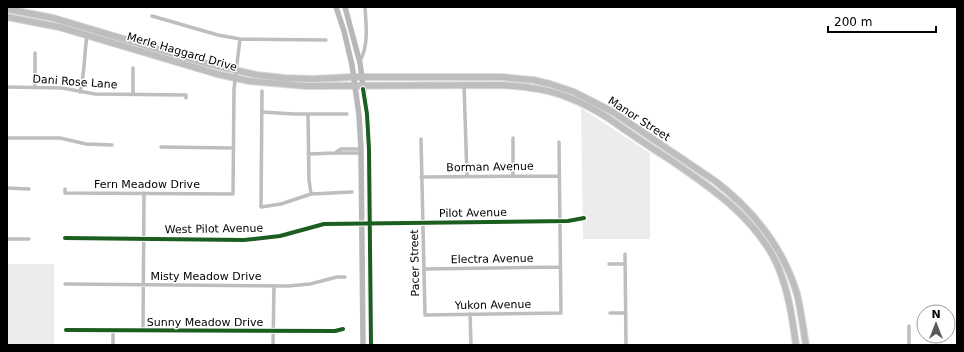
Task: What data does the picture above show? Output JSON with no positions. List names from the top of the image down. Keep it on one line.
{"streets":{"main road":["Merle Haggard Drive","Manor Street"],"street":["Dani Rose Lane","Borman Avenue","Fern Meadow Drive","Pilot Avenue","West Pilot Avenue","Electra Avenue","Pacer Street","Misty Meadow Drive","Yukon Avenue","Sunny Meadow Drive"]},"crossings":[["Merle Haggard Drive","Manor Street"],["Borman Avenue","Pacer Street"],["Pilot Avenue","West Pilot Avenue"],["Pilot Avenue","Pacer Street"],["Electra Avenue","Pacer Street"],["Electra Avenue","Yukon Avenue"],["Pacer Street","Yukon Avenue"]],"scale_bar":"200 m","north":"top"}
